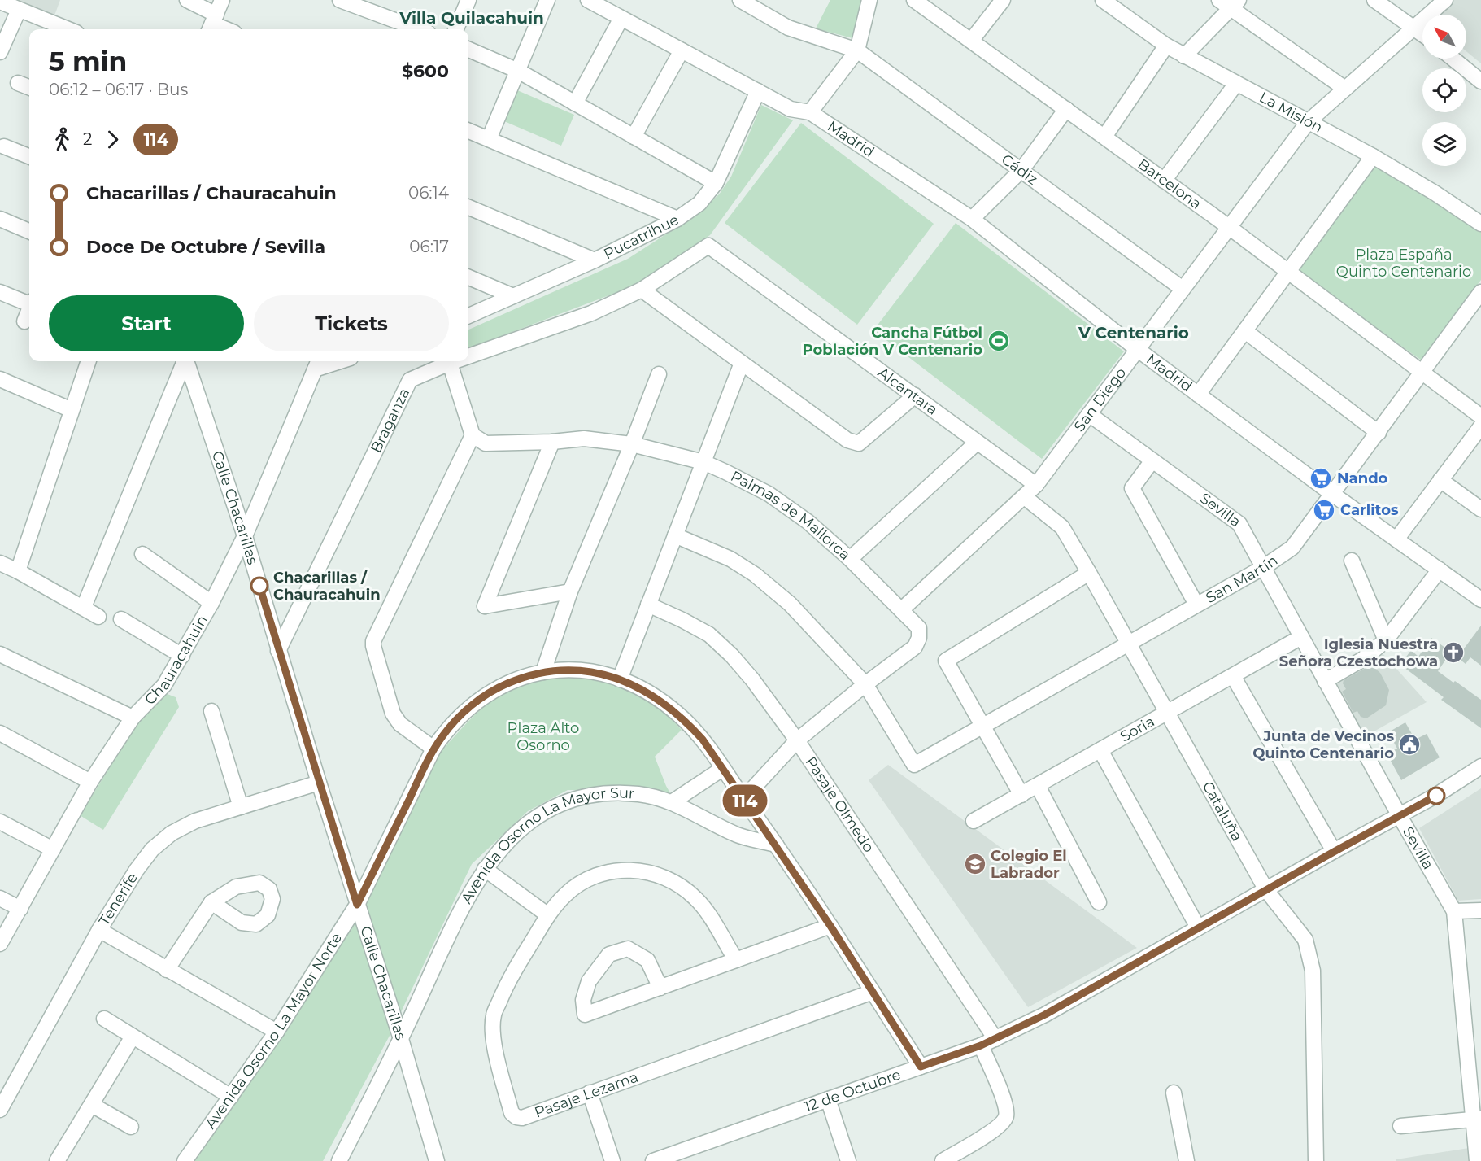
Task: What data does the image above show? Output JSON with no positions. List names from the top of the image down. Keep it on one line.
{"streets":{"street":["La Misión","Madrid","Cádiz","Barcelona","Pucatrihue","Alcantara","San Diego","Braganza","Calle Chacarillas","Sevilla","Palmas de Mallorca","San Martín","Chauracahuin","Soria","Pasaje Olmedo","Cataluña","Avenida Osorno La Mayor Sur","Tenerife","Avenida Osorno La Mayor Norte","12 de Octubre","Pasaje Lezama"]},"crossings":[["La Misión","San Diego"],["Madrid","San Diego"],["Madrid","San Martín"],["Cádiz","San Diego"],["Barcelona","San Diego"],["Barcelona","San Martín"],["Alcantara","San Diego"],["Alcantara","Braganza"],["San Diego","Sevilla"],["San Diego","Palmas de Mallorca"],["San Diego","Cataluña"],["Braganza","Calle Chacarillas"],["Calle Chacarillas","Chauracahuin"],["Calle Chacarillas","Avenida Osorno La Mayor Sur"],["Calle Chacarillas","Tenerife"],["Calle Chacarillas","Avenida Osorno La Mayor Norte"],["Sevilla","San Martín"],["Sevilla","Soria"],["Sevilla","12 de Octubre"],["Palmas de Mallorca","San Martín"],["Palmas de Mallorca","Pasaje Olmedo"],["Palmas de Mallorca","Avenida Osorno La Mayor Norte"],["San Martín","Cataluña"],["Soria","Cataluña"],["Pasaje Olmedo","12 de Octubre"],["Cataluña","12 de Octubre"],["Avenida Osorno La Mayor Sur","Avenida Osorno La Mayor Norte"],["Avenida Osorno La Mayor Norte","12 de Octubre"],["Avenida Osorno La Mayor Norte","Pasaje Lezama"]],"districts":["Villa Quilacahuin","V Centenario"],"parks":["Plaza España Quinto Centenario","Plaza Alto Osorno"],"places":{"sports":["Cancha Fútbol Población V Centenario"],"supermarket":["Nando","Carlitos"],"other":["Chacarillas / Chauracahuin"],"church":["Iglesia Nuestra Señora Czestochowa"],"public building":["Junta de Vecinos Quinto Centenario"],"school or university":["Colegio El Labrador"]},"lines":["bus line 114"],"north":"top left","page":{"on_map":"114","heading":["5 min","06:12 – 06:17 · Bus","$600"],"legs":["2","114"],"list":[{"name":"Chacarillas / Chauracahuin","value":"06:14"},{"name":"Doce De Octubre / Sevilla","value":"06:17"}],"buttons":["Start","Tickets"]}}
